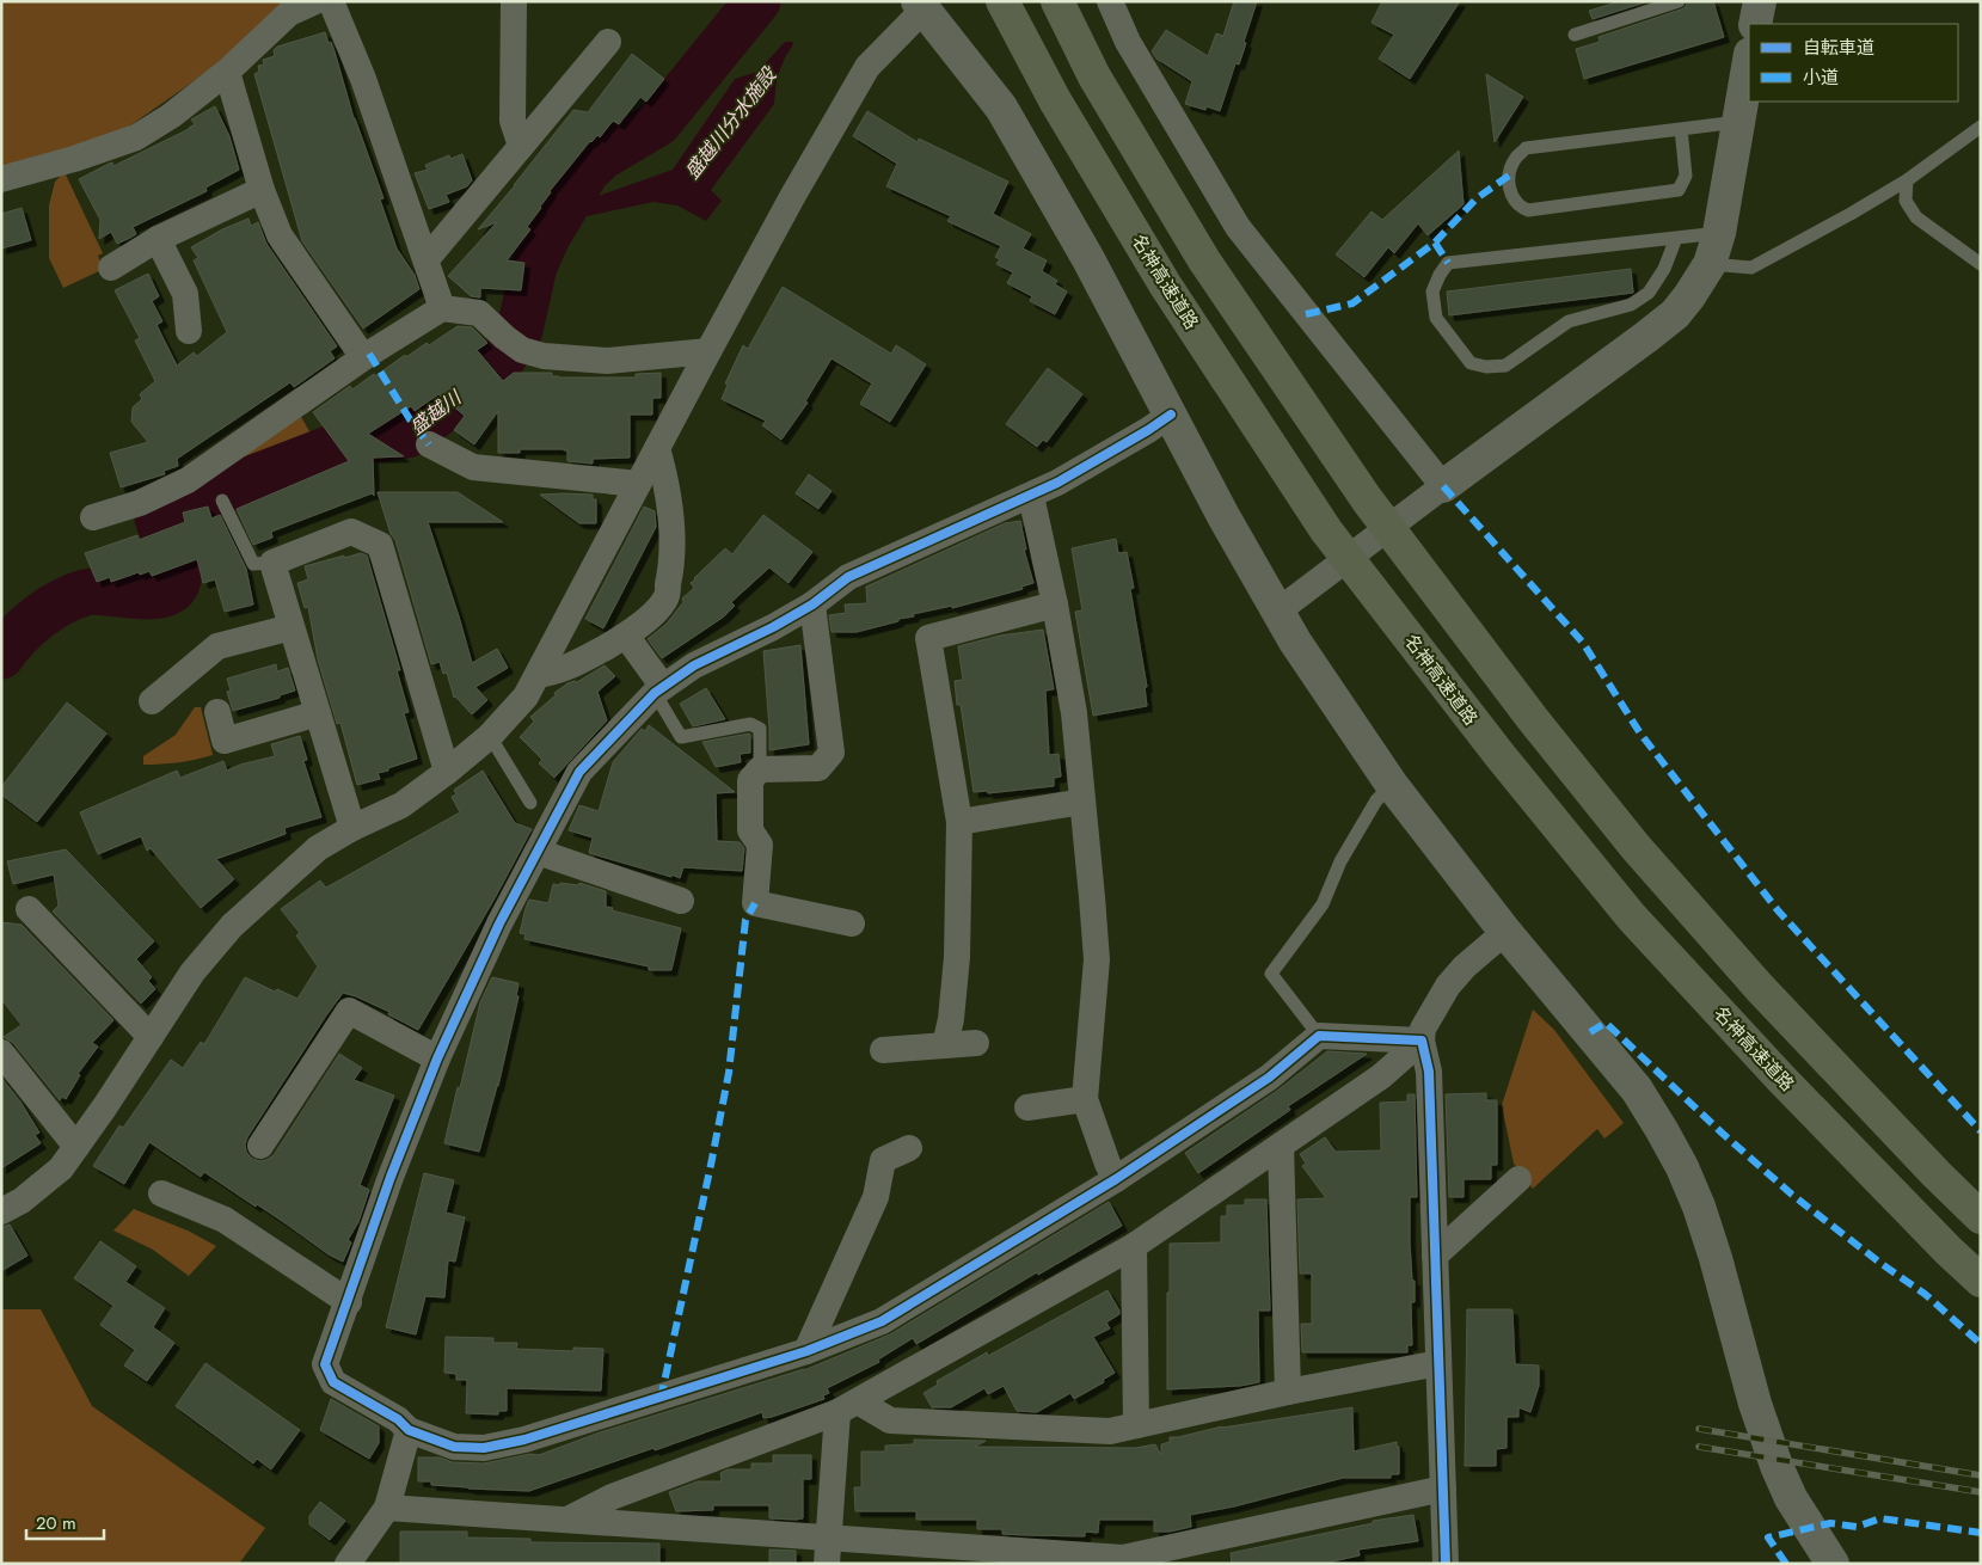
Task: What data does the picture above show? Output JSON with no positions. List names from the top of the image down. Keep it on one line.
{"streets":{"highway":["名神高速道路"]},"water":["盛越川分水施設","盛越川"],"legend":["自転車道","小道"],"scale_bar":"20 m"}
